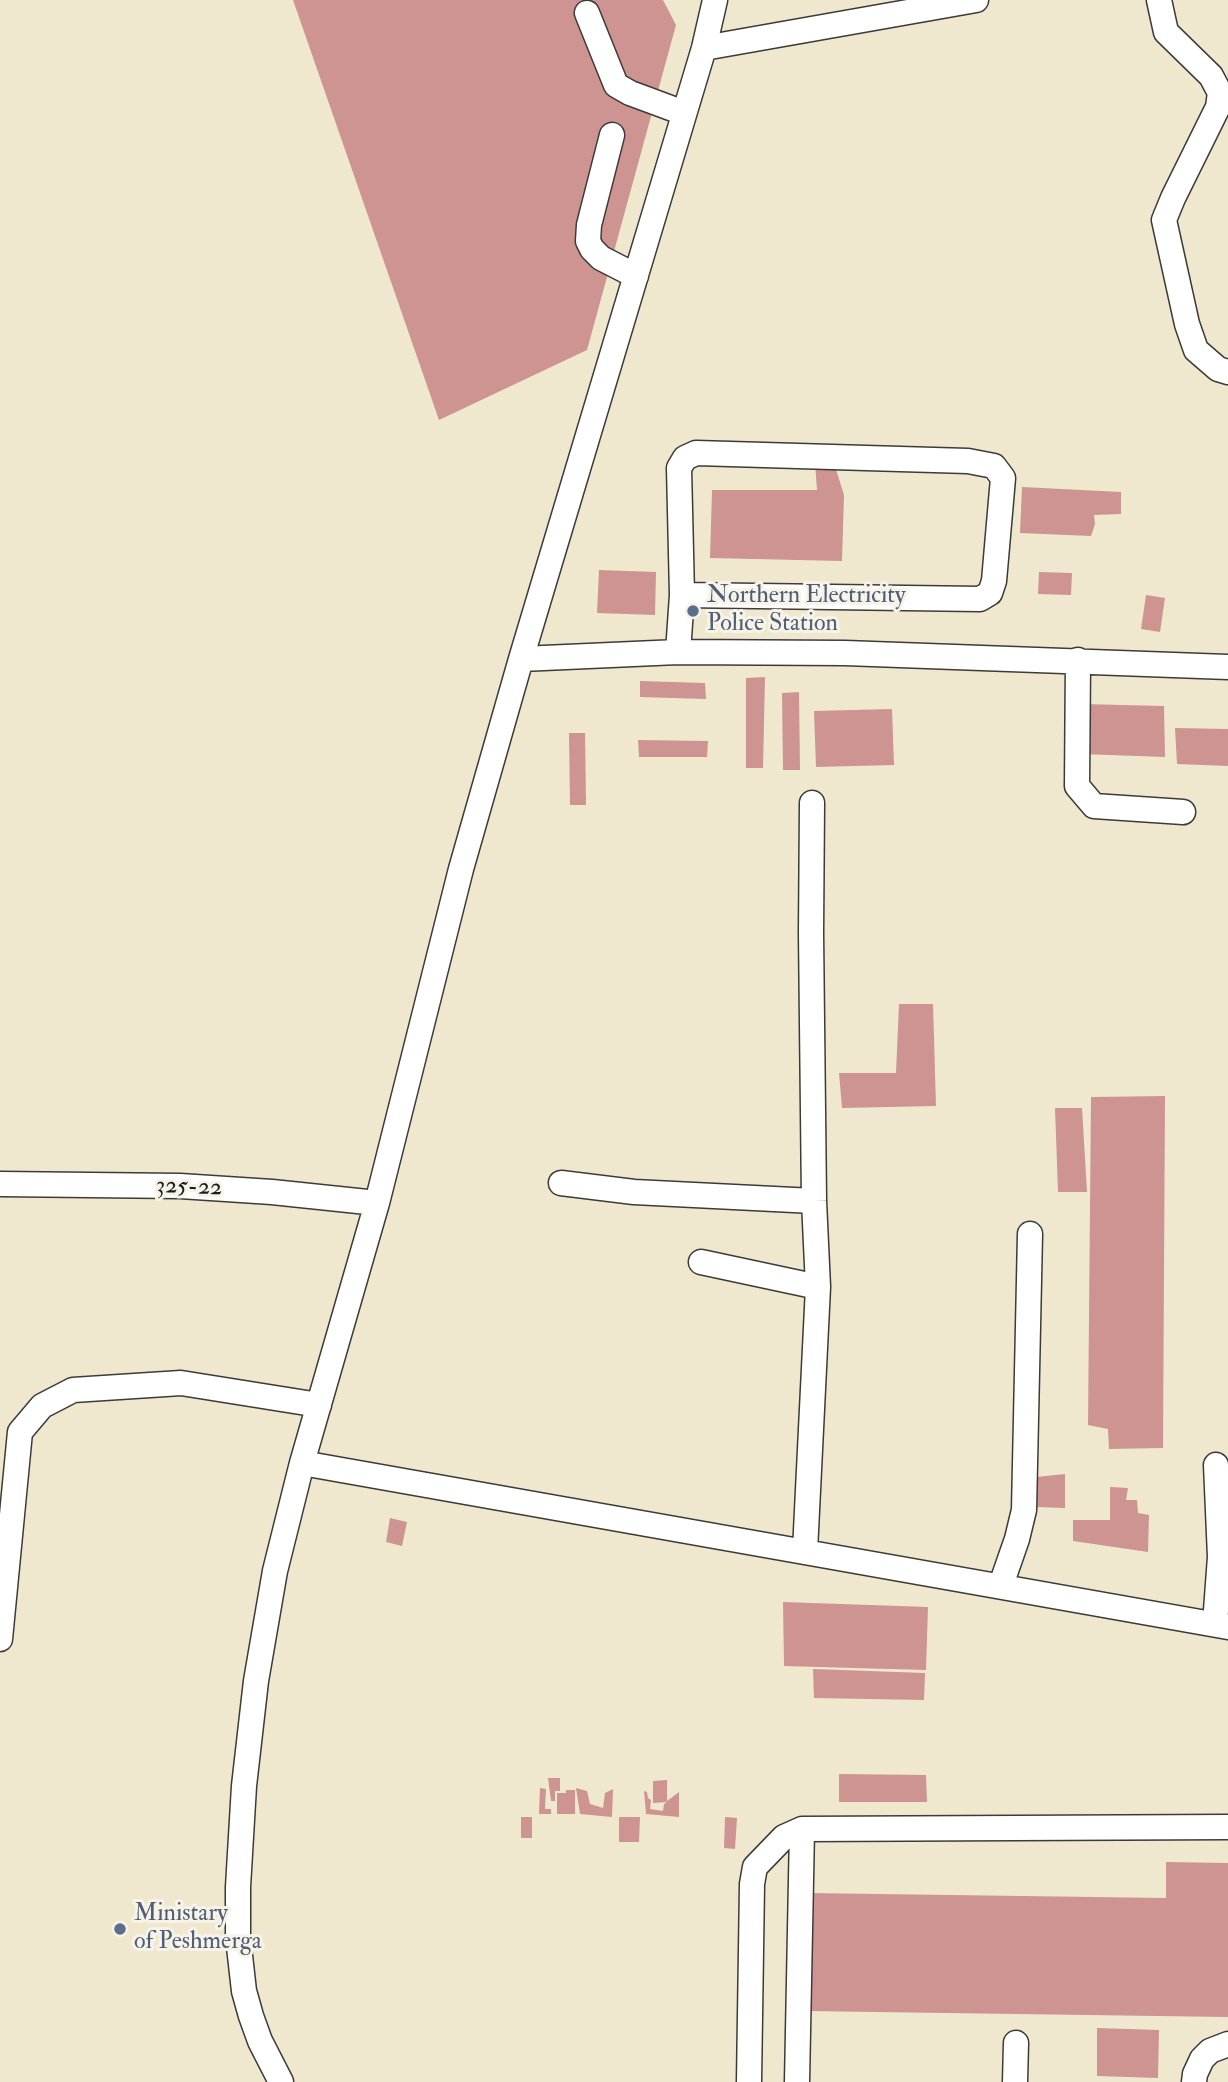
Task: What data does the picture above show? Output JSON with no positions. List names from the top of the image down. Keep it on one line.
{"streets":{"street":["325-22"]},"places":["Northern Electricity Police Station","Ministary of Peshmerga"]}
